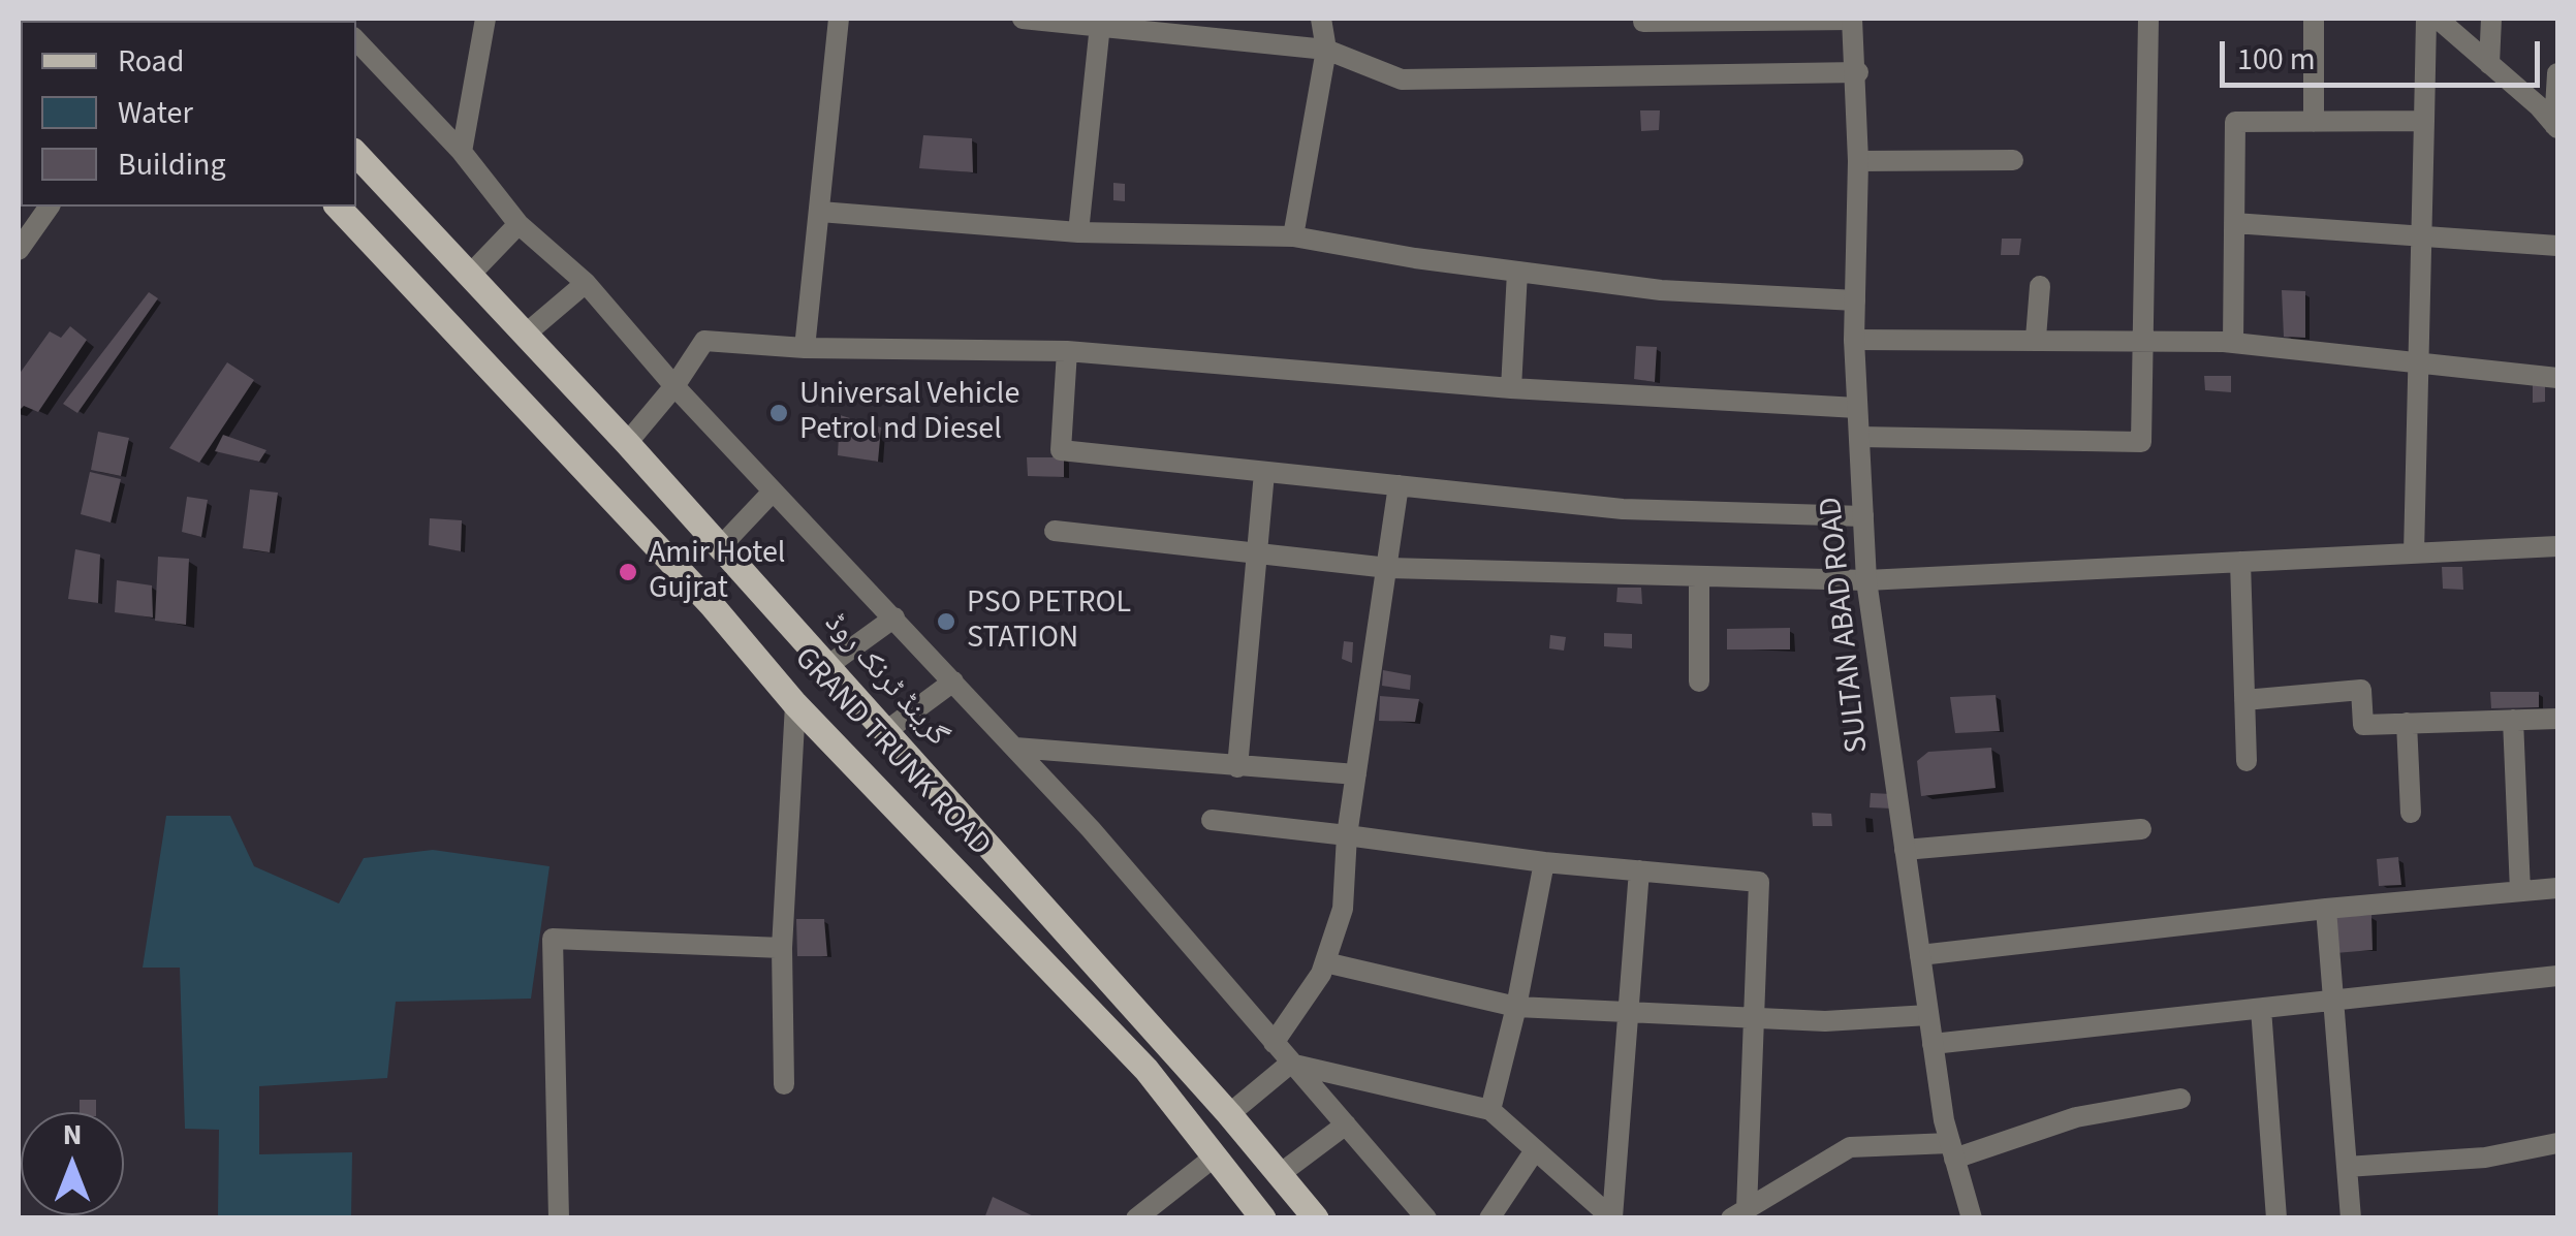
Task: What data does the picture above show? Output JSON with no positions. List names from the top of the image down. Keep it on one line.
{"streets":{"main road":["گرینڈ ٹرنک روڈ","GRAND TRUNK ROAD"],"street":["SULTAN ABAD ROAD"]},"places":["Universal Vehicle Petrol nd Diesel","Amir Hotel Gujrat","PSO PETROL STATION"],"legend":["Road","Water","Building"],"scale_bar":"100 m","north":"top"}
